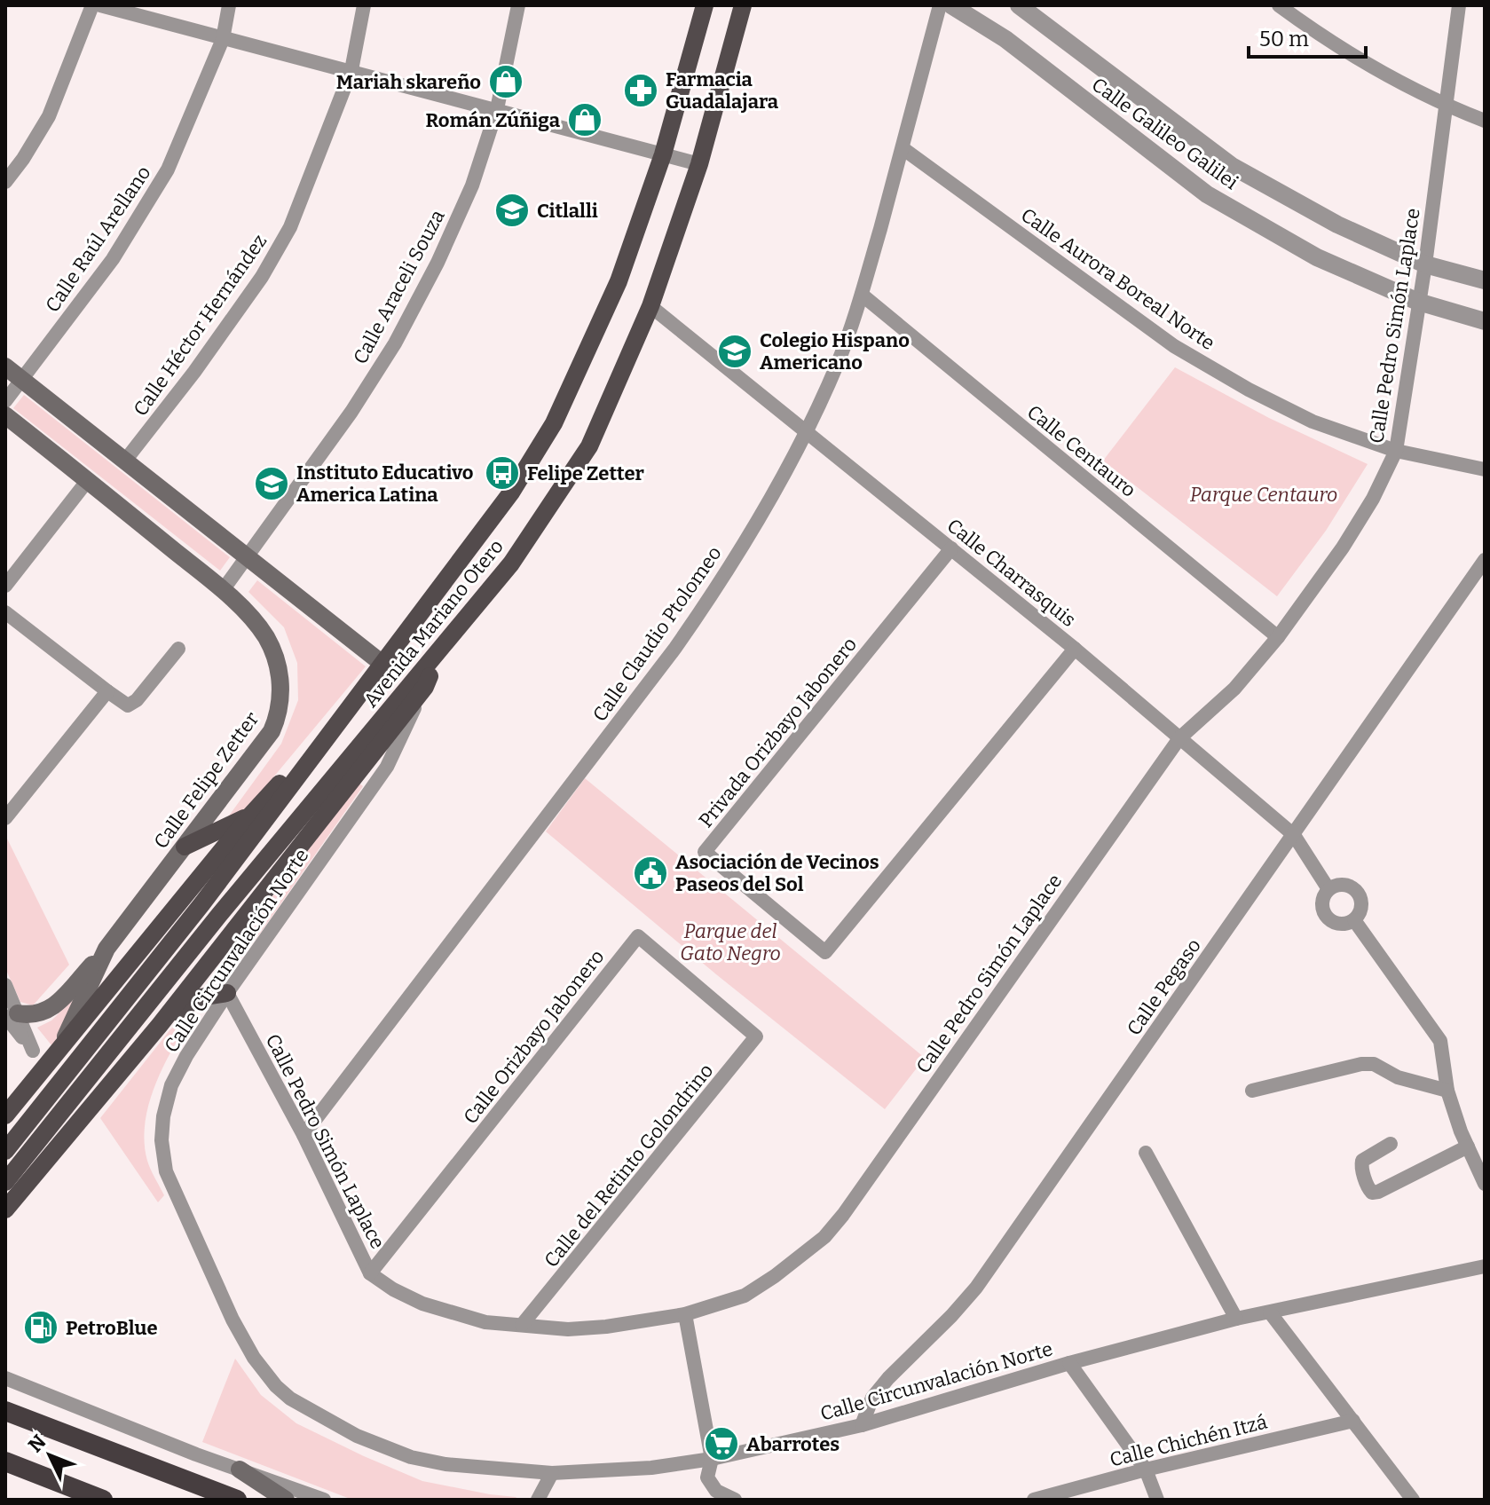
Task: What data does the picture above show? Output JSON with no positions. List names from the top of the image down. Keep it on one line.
{"streets":{"main road":["Avenida Mariano Otero","Calle Felipe Zetter"],"street":["Calle Galileo Galilei","Calle Raúl Arellano","Calle Aurora Boreal Norte","Calle Araceli Souza","Calle Héctor Hernández","Calle Pedro Simón Laplace","Calle Centauro","Calle Charrasquis","Calle Claudio Ptolomeo","Privada Orizbayo Jabonero","Calle Circunvalación Norte","Calle Pegaso","Calle Orizbayo Jabonero","Calle del Retinto Golondrino","Calle Chichén Itzá"]},"crossings":[["Calle Galileo Galilei","Calle Pedro Simón Laplace"],["Calle Aurora Boreal Norte","Calle Pedro Simón Laplace"],["Calle Aurora Boreal Norte","Calle Claudio Ptolomeo"],["Calle Araceli Souza","Calle Felipe Zetter"],["Calle Pedro Simón Laplace","Calle Centauro"],["Calle Pedro Simón Laplace","Calle Charrasquis"],["Calle Pedro Simón Laplace","Calle Claudio Ptolomeo"],["Calle Pedro Simón Laplace","Calle Circunvalación Norte"],["Calle Pedro Simón Laplace","Calle Orizbayo Jabonero"],["Calle Pedro Simón Laplace","Calle del Retinto Golondrino"],["Calle Centauro","Calle Claudio Ptolomeo"],["Calle Charrasquis","Avenida Mariano Otero"],["Calle Charrasquis","Calle Claudio Ptolomeo"],["Calle Charrasquis","Privada Orizbayo Jabonero"],["Calle Charrasquis","Calle Pegaso"],["Calle Circunvalación Norte","Calle Pegaso"],["Calle Orizbayo Jabonero","Calle del Retinto Golondrino"]],"parks":["Parque Centauro","Parque del Gato Negro"],"places":{"shop":["Mariah skareño","Román Zúñiga"],"pharmacy":["Farmacia Guadalajara"],"school or university":["Citlalli","Colegio Hispano Americano","Instituto Educativo America Latina"],"bus stop":["Felipe Zetter"],"public building":["Asociación de Vecinos Paseos del Sol"],"fuel station":["PetroBlue"],"supermarket":["Abarrotes"]},"scale_bar":"50 m","north":"top left"}
